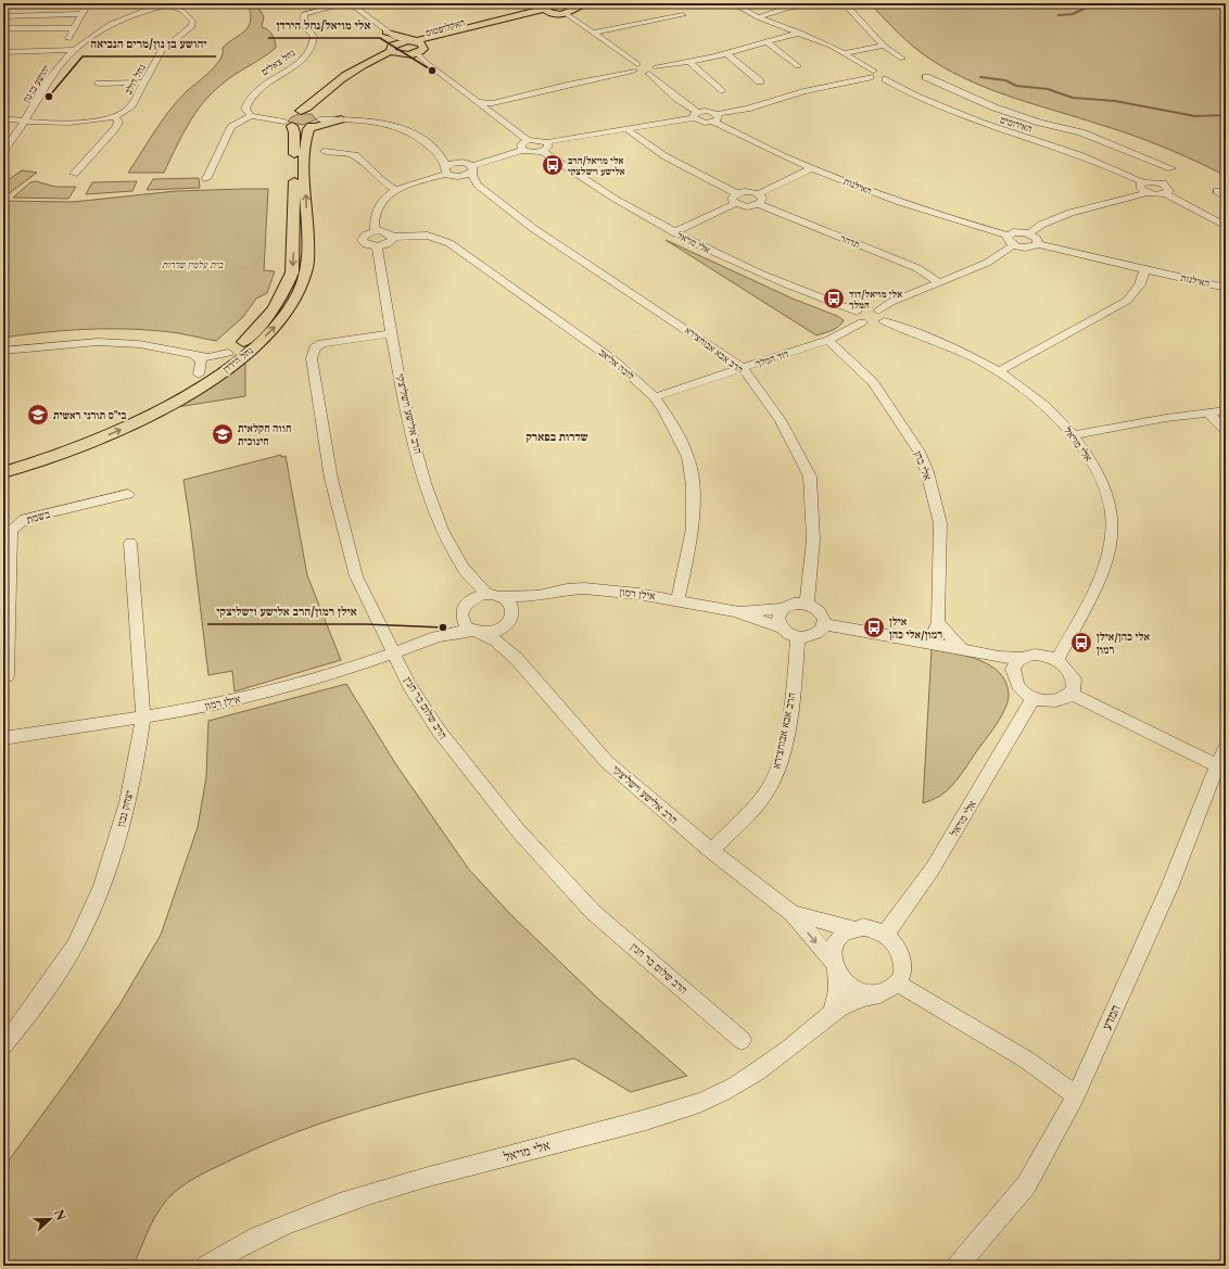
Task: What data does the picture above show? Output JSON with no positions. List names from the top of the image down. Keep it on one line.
{"streets":{"main road":["האקליפטוס","נחל הירדן"],"street":["נחל צאלים","נחל דולב","יהושע בן נון","האירוסים","האילנות","תדהר","אלי מויאל","הרב אבא אבוחצירא","דוד המלך","לובה אליאב","הרב אלישע וישליצקי","אלי כהן","בשמת","אילן רמון","הרב שלום בר חנין","יצחק נבון","המדע"]},"crossings":[["נחל דולב","יהושע בן נון"],["אלי מויאל","הרב אלישע וישליצקי"],["הרב אבא אבוחצירא","דוד המלך"],["הרב אבא אבוחצירא","הרב אלישע וישליצקי"],["הרב אבא אבוחצירא","אילן רמון"],["דוד המלך","לובה אליאב"],["דוד המלך","אלי כהן"],["לובה אליאב","אילן רמון"],["הרב אלישע וישליצקי","אילן רמון"],["הרב אלישע וישליצקי","הרב שלום בר חנין"],["אילן רמון","הרב שלום בר חנין"],["אילן רמון","יצחק נבון"]],"districts":["שדרות בפארק"],"parks":["בית עלמין שדרות"],"places":{"other":["אלי מויאל/נחל הירדן","יהושע בן נון/מרים הנביאה","אילן רמון/הרב אלישע וישליצקי"],"bus stop":["אלי מויאל/הרב אלישע וישלצקי","אלי מויאל/דוד המלך","אילן רמון/אלי כהן","אלי כהן/אילן רמון"],"school or university":["בי\"ס תורני ראשית","חווה חקלאית חינוכית"]},"north":"right"}
